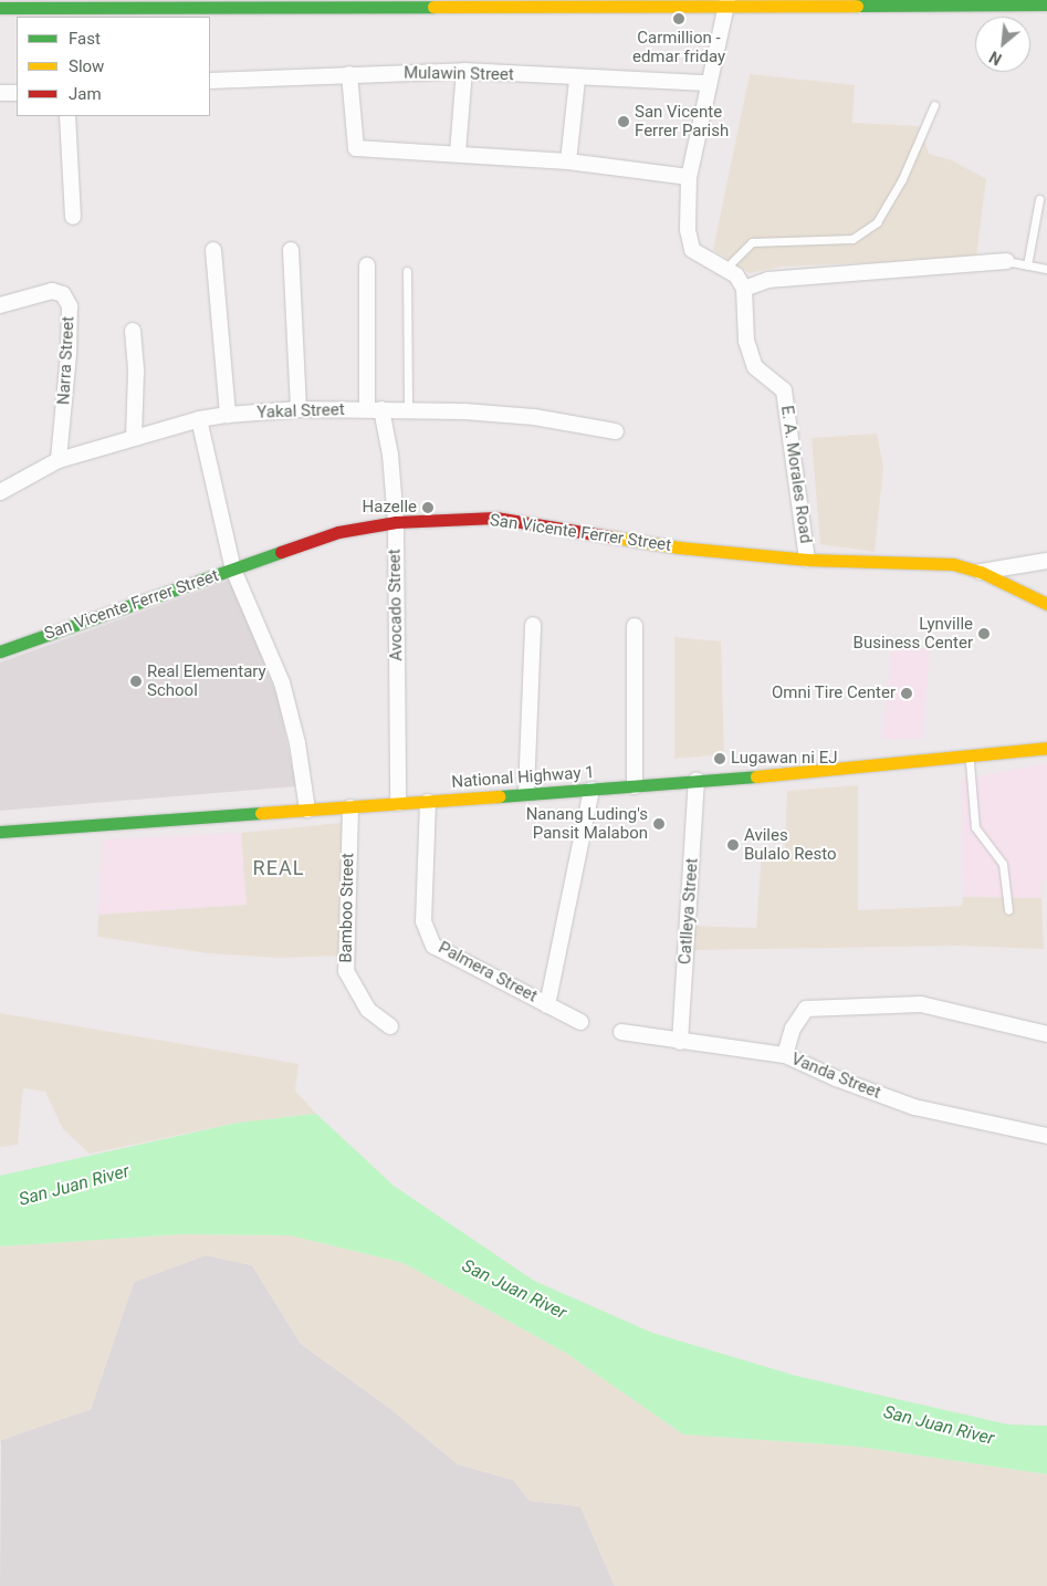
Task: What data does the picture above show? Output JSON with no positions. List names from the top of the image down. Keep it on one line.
{"streets":{"main road":["San Vicente Ferrer Street","National Highway 1"],"street":["Mulawin Street","Narra Street","Yakal Street","E. A. Morales Road","Avocado Street","Bamboo Street","Catlleya Street","Palmera Street","Vanda Street"]},"crossings":[["Narra Street","Yakal Street"],["Yakal Street","Avocado Street"],["E. A. Morales Road","San Vicente Ferrer Street"],["San Vicente Ferrer Street","Avocado Street"],["Avocado Street","National Highway 1"],["National Highway 1","Bamboo Street"],["National Highway 1","Catlleya Street"],["National Highway 1","Palmera Street"],["Catlleya Street","Vanda Street"]],"districts":["REAL"],"water":["San Juan River"],"places":["Carmillion - edmar friday","San Vicente Ferrer Parish","Hazelle","Lynville Business Center","Real Elementary School","Omni Tire Center","Lugawan ni EJ","Nanang Luding's Pansit Malabon","Aviles Bulalo Resto"],"legend":["Fast","Slow","Jam"],"north":"bottom left"}
